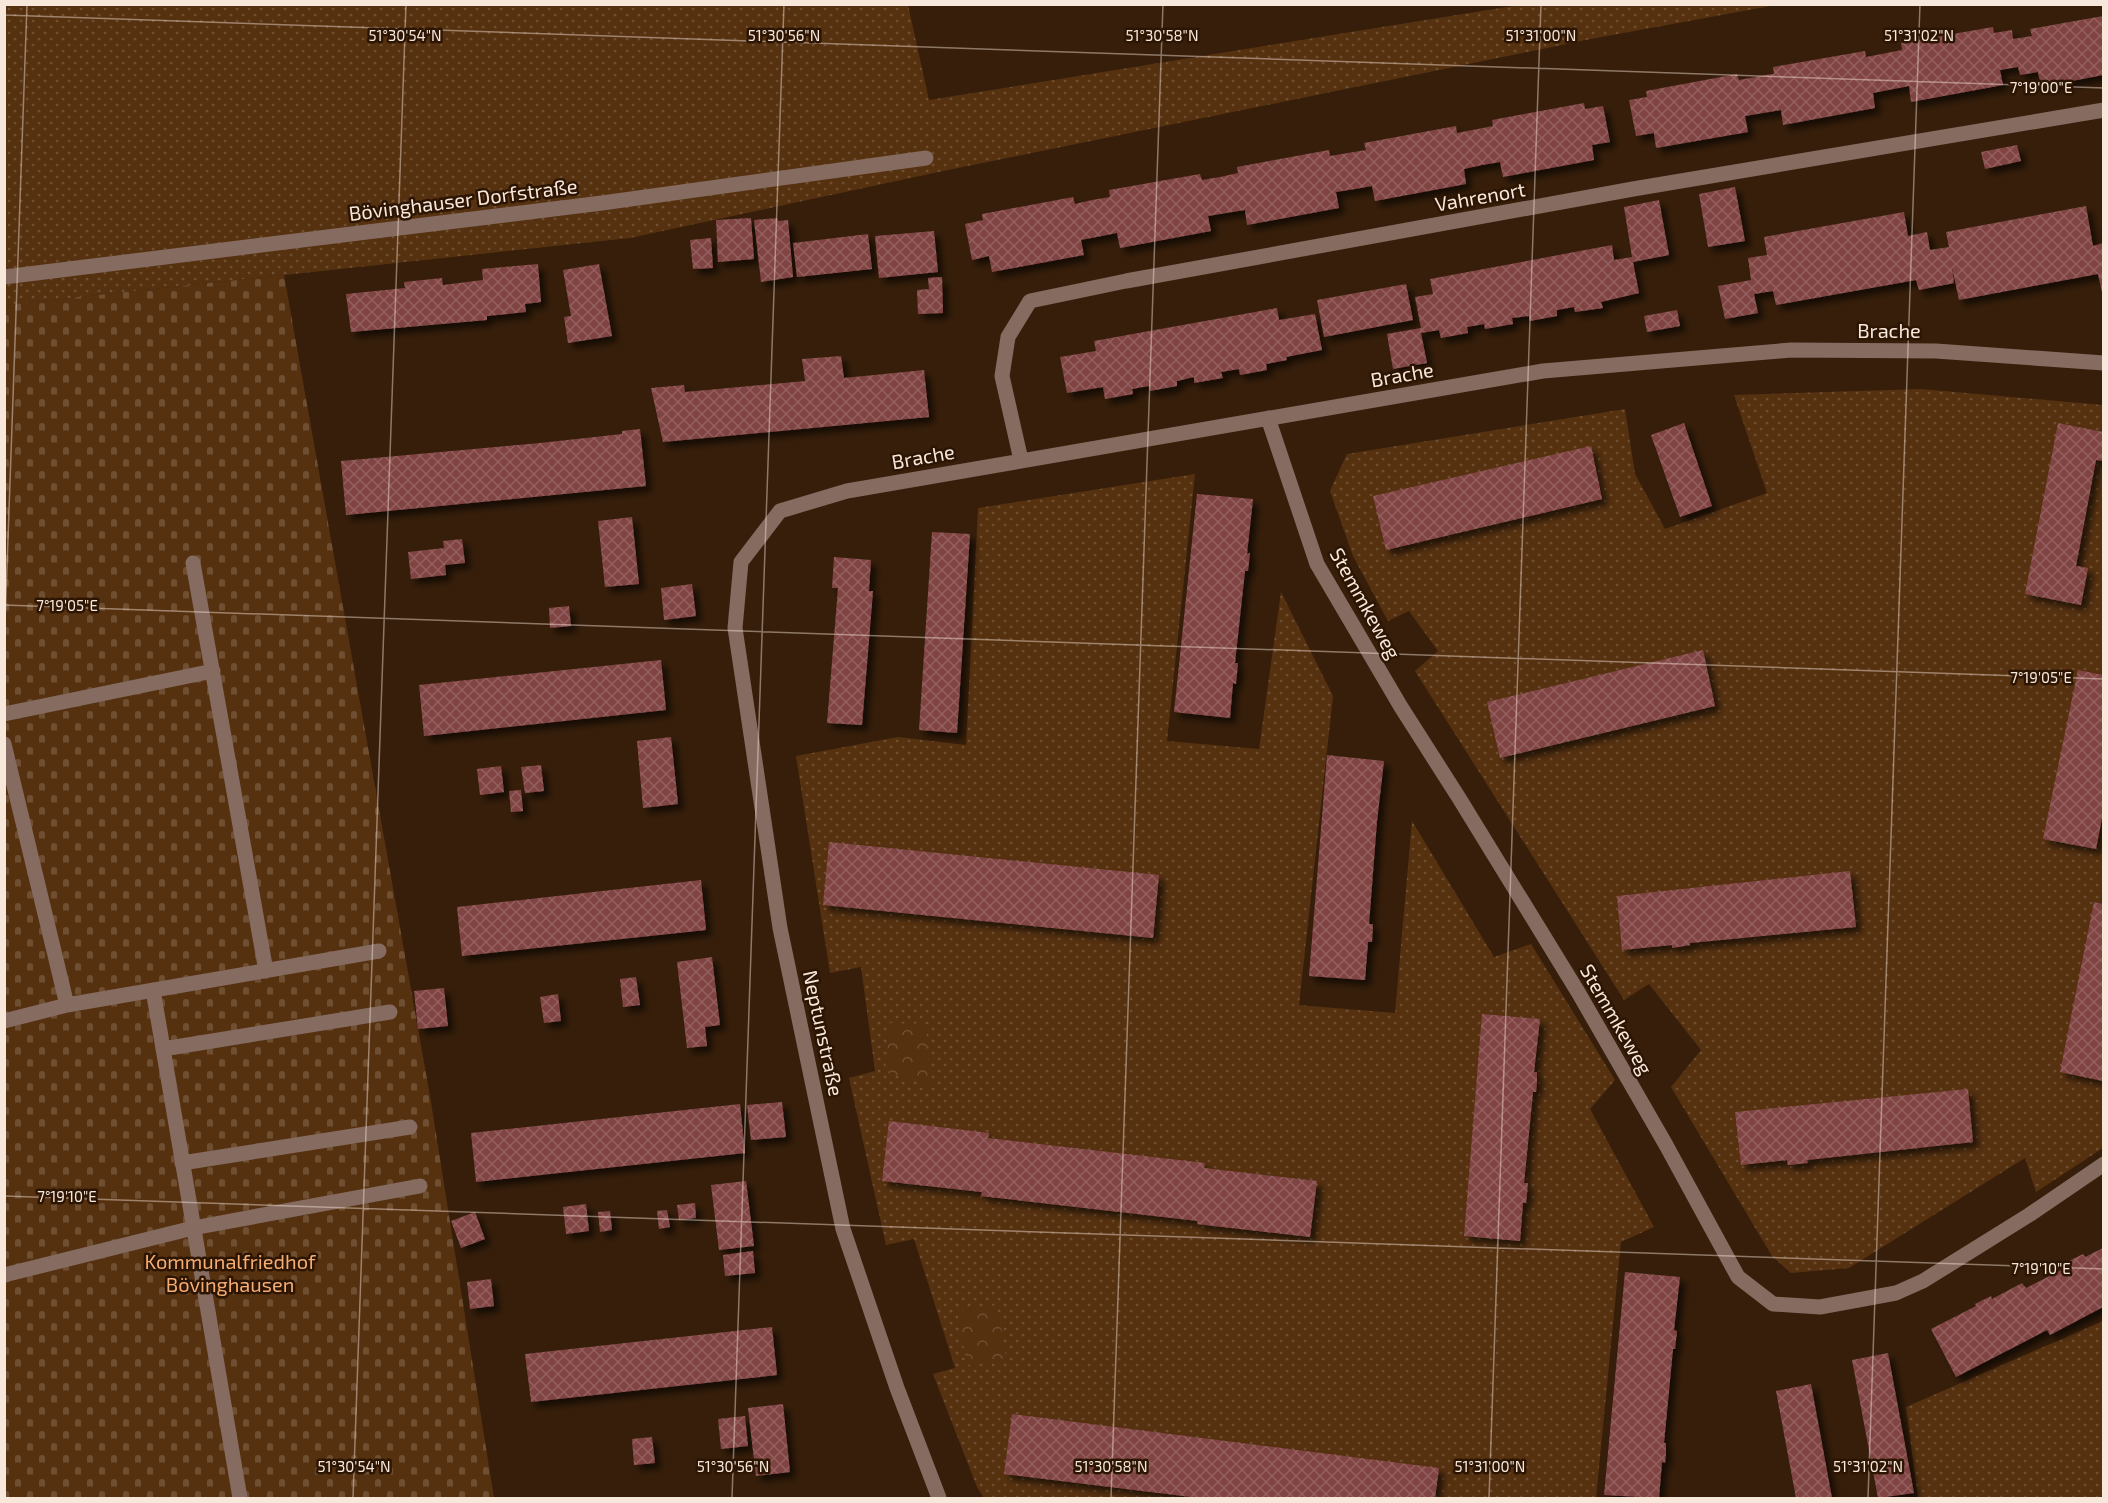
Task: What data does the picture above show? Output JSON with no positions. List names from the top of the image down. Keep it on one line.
{"streets":{"street":["Vahrenort","Bövinghauser Dorfstraße","Brache","Stemmkeweg","Neptunstraße"]},"crossings":[["Vahrenort","Brache"],["Brache","Stemmkeweg"],["Brache","Neptunstraße"]],"parks":["Kommunalfriedhof Bövinghausen"],"coordinates":["51°30'54\"N","51°30'56\"N","51°30'58\"N","51°31'00\"N","51°31'02\"N","7°19'00\"E","7°19'05\"E","7°19'10\"E"]}
